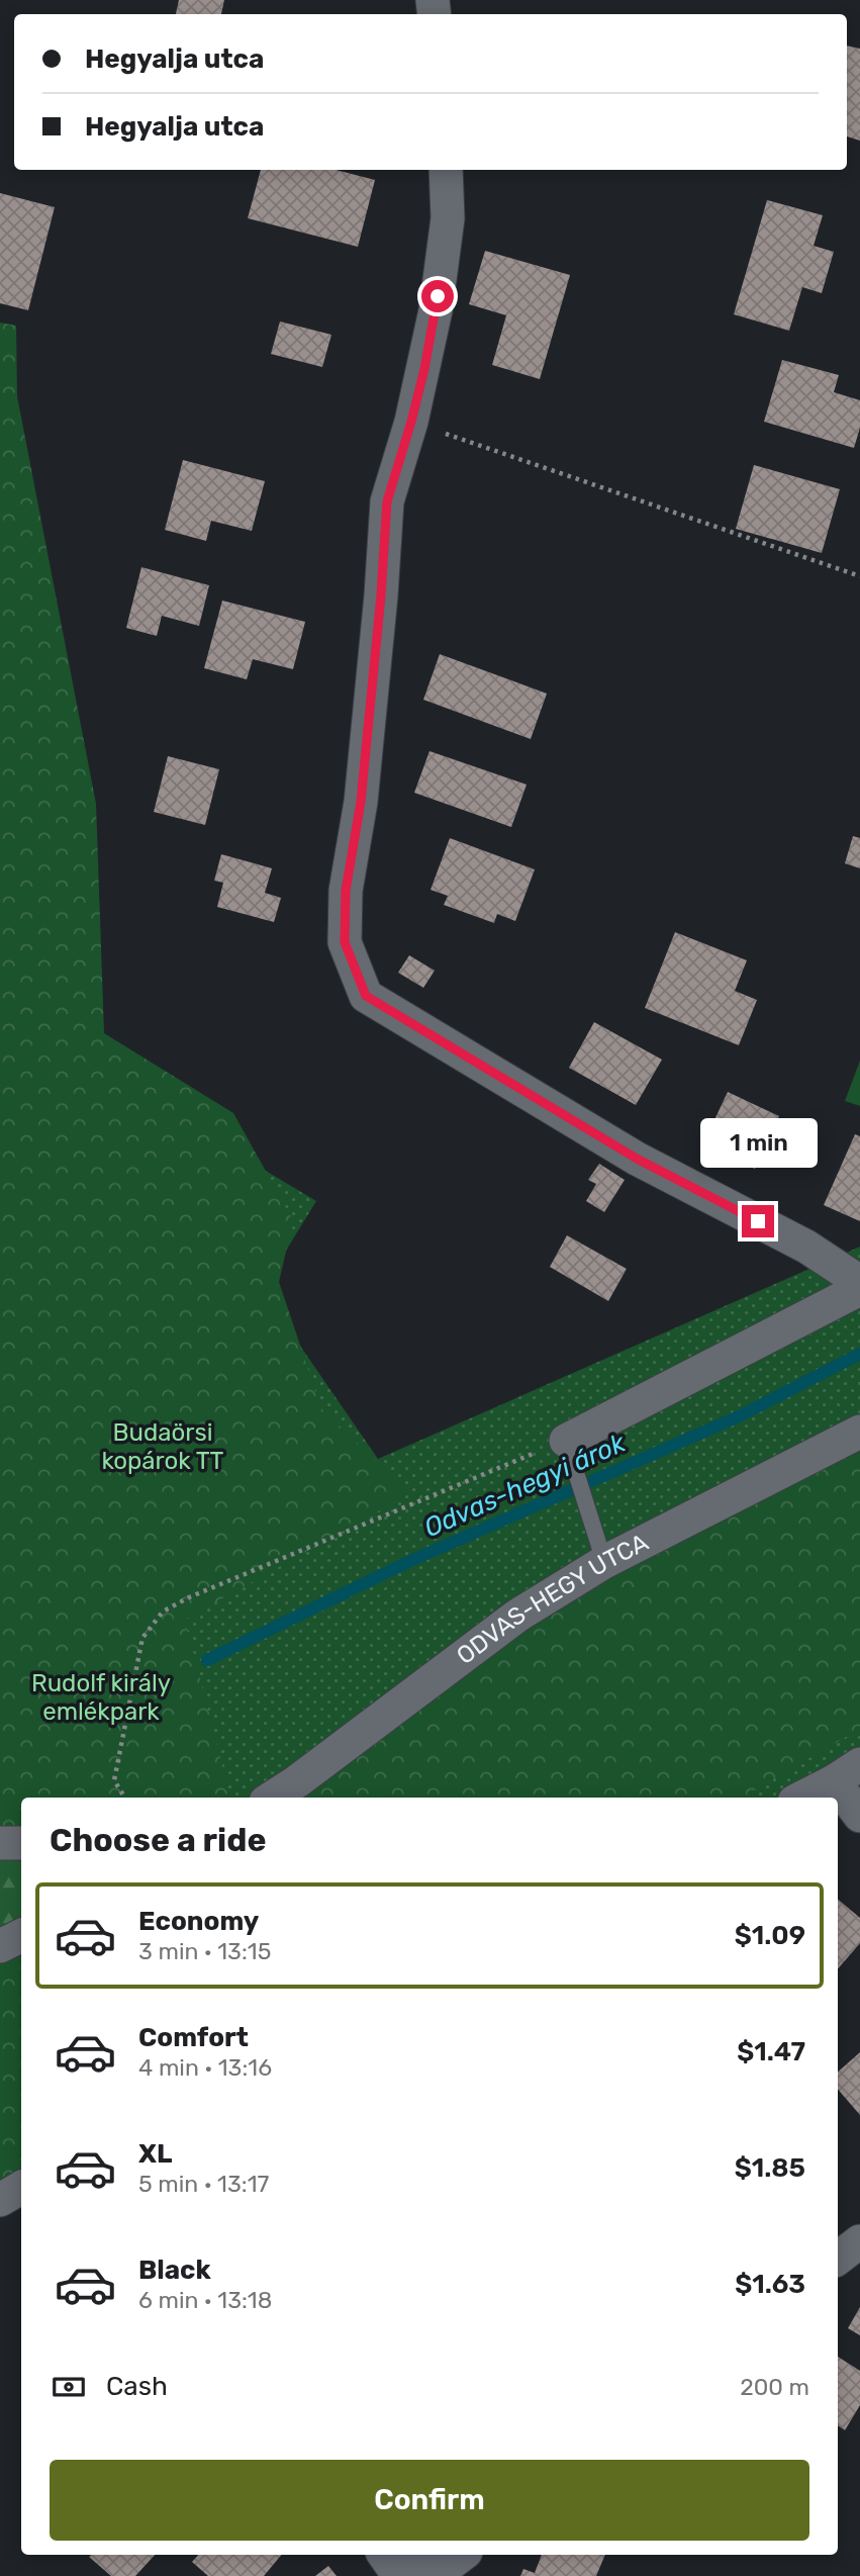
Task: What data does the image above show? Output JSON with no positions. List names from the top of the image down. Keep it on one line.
{"streets":{"street":["ODVAS-HEGY UTCA"]},"water":["Odvas-hegyi árok"],"parks":["Budaörsi kopárok TT","Rudolf király emlékpark"],"page":{"banner":["Hegyalja utca","Hegyalja utca"],"bubble":"1 min","heading":"Choose a ride","list":[{"name":"Economy","note":"3 min · 13:15","value":"$1.09"},{"name":"Comfort","note":"4 min · 13:16","value":"$1.47"},{"name":"XL","note":"5 min · 13:17","value":"$1.85"},{"name":"Black","note":"6 min · 13:18","value":"$1.63"}],"pay":["Cash","200 m"],"buttons":"Confirm"}}
